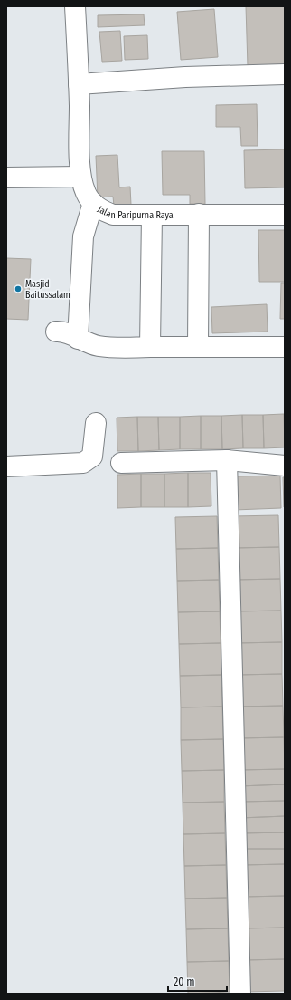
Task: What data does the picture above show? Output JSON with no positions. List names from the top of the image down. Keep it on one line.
{"streets":{"street":["Jalan Paripurna Raya"]},"places":["Masjid Baitussalam"],"scale_bar":"20 m"}
